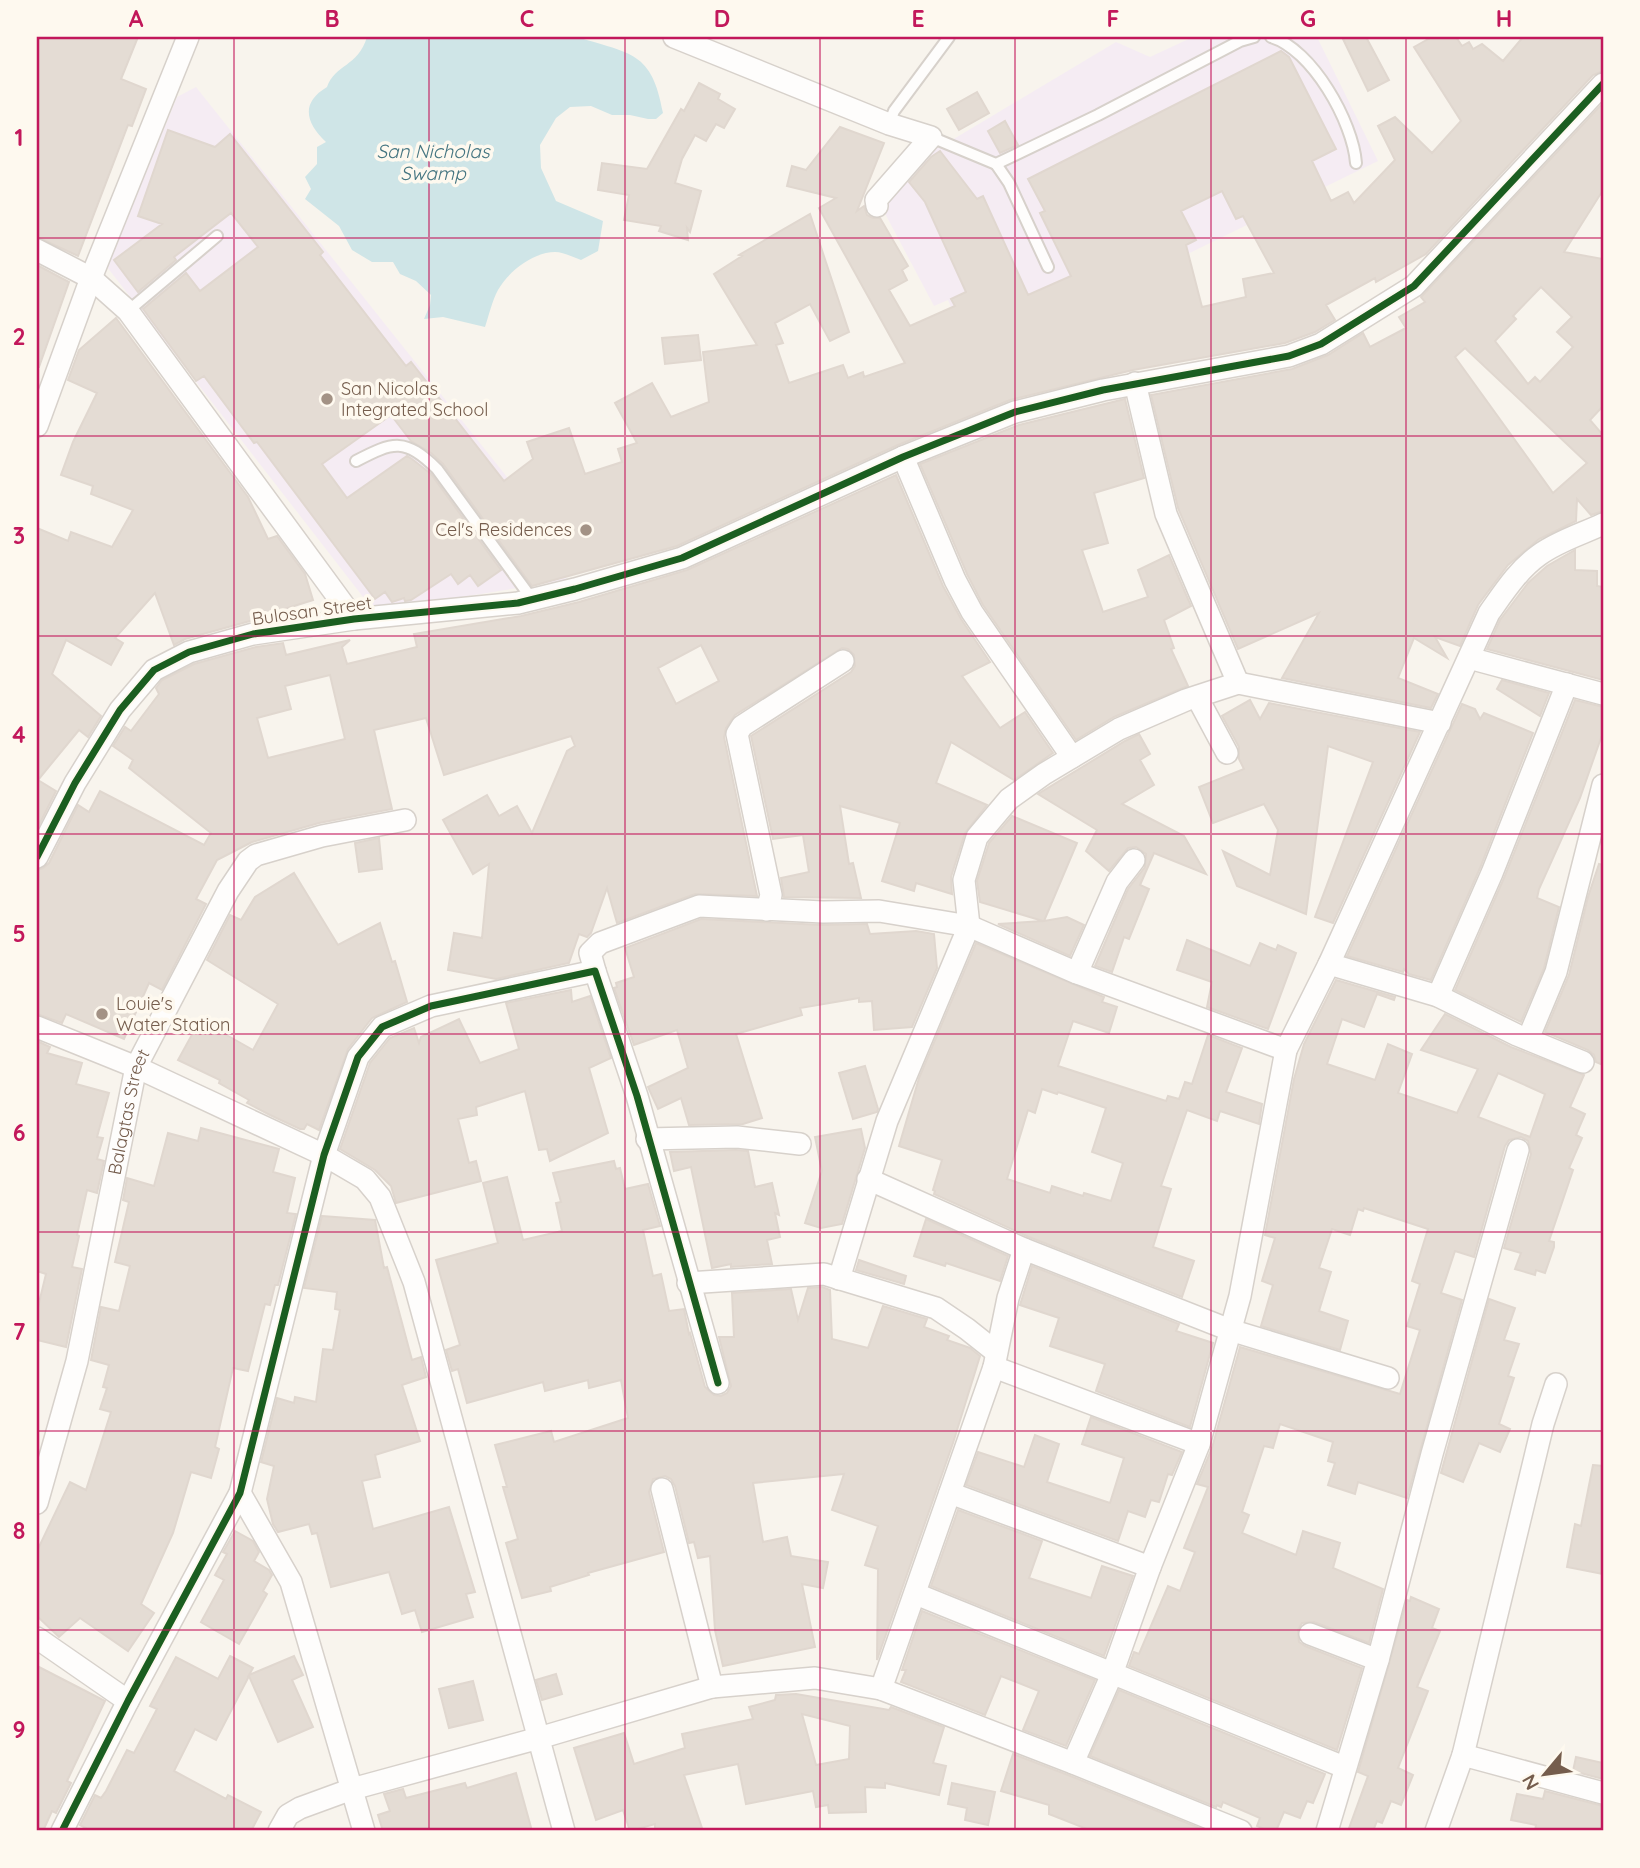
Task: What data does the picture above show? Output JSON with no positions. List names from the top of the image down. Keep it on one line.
{"streets":{"street":["Bulosan Street","Balagtas Street"]},"water":["San Nicholas Swamp"],"places":["San Nicolas Integrated School","Cel's Residences","Louie's Water Station"],"north":"bottom left","grid":{"columns":["A","B","C","D","E","F","G","H"],"rows":["1","2","3","4","5","6","7","8","9"]}}
